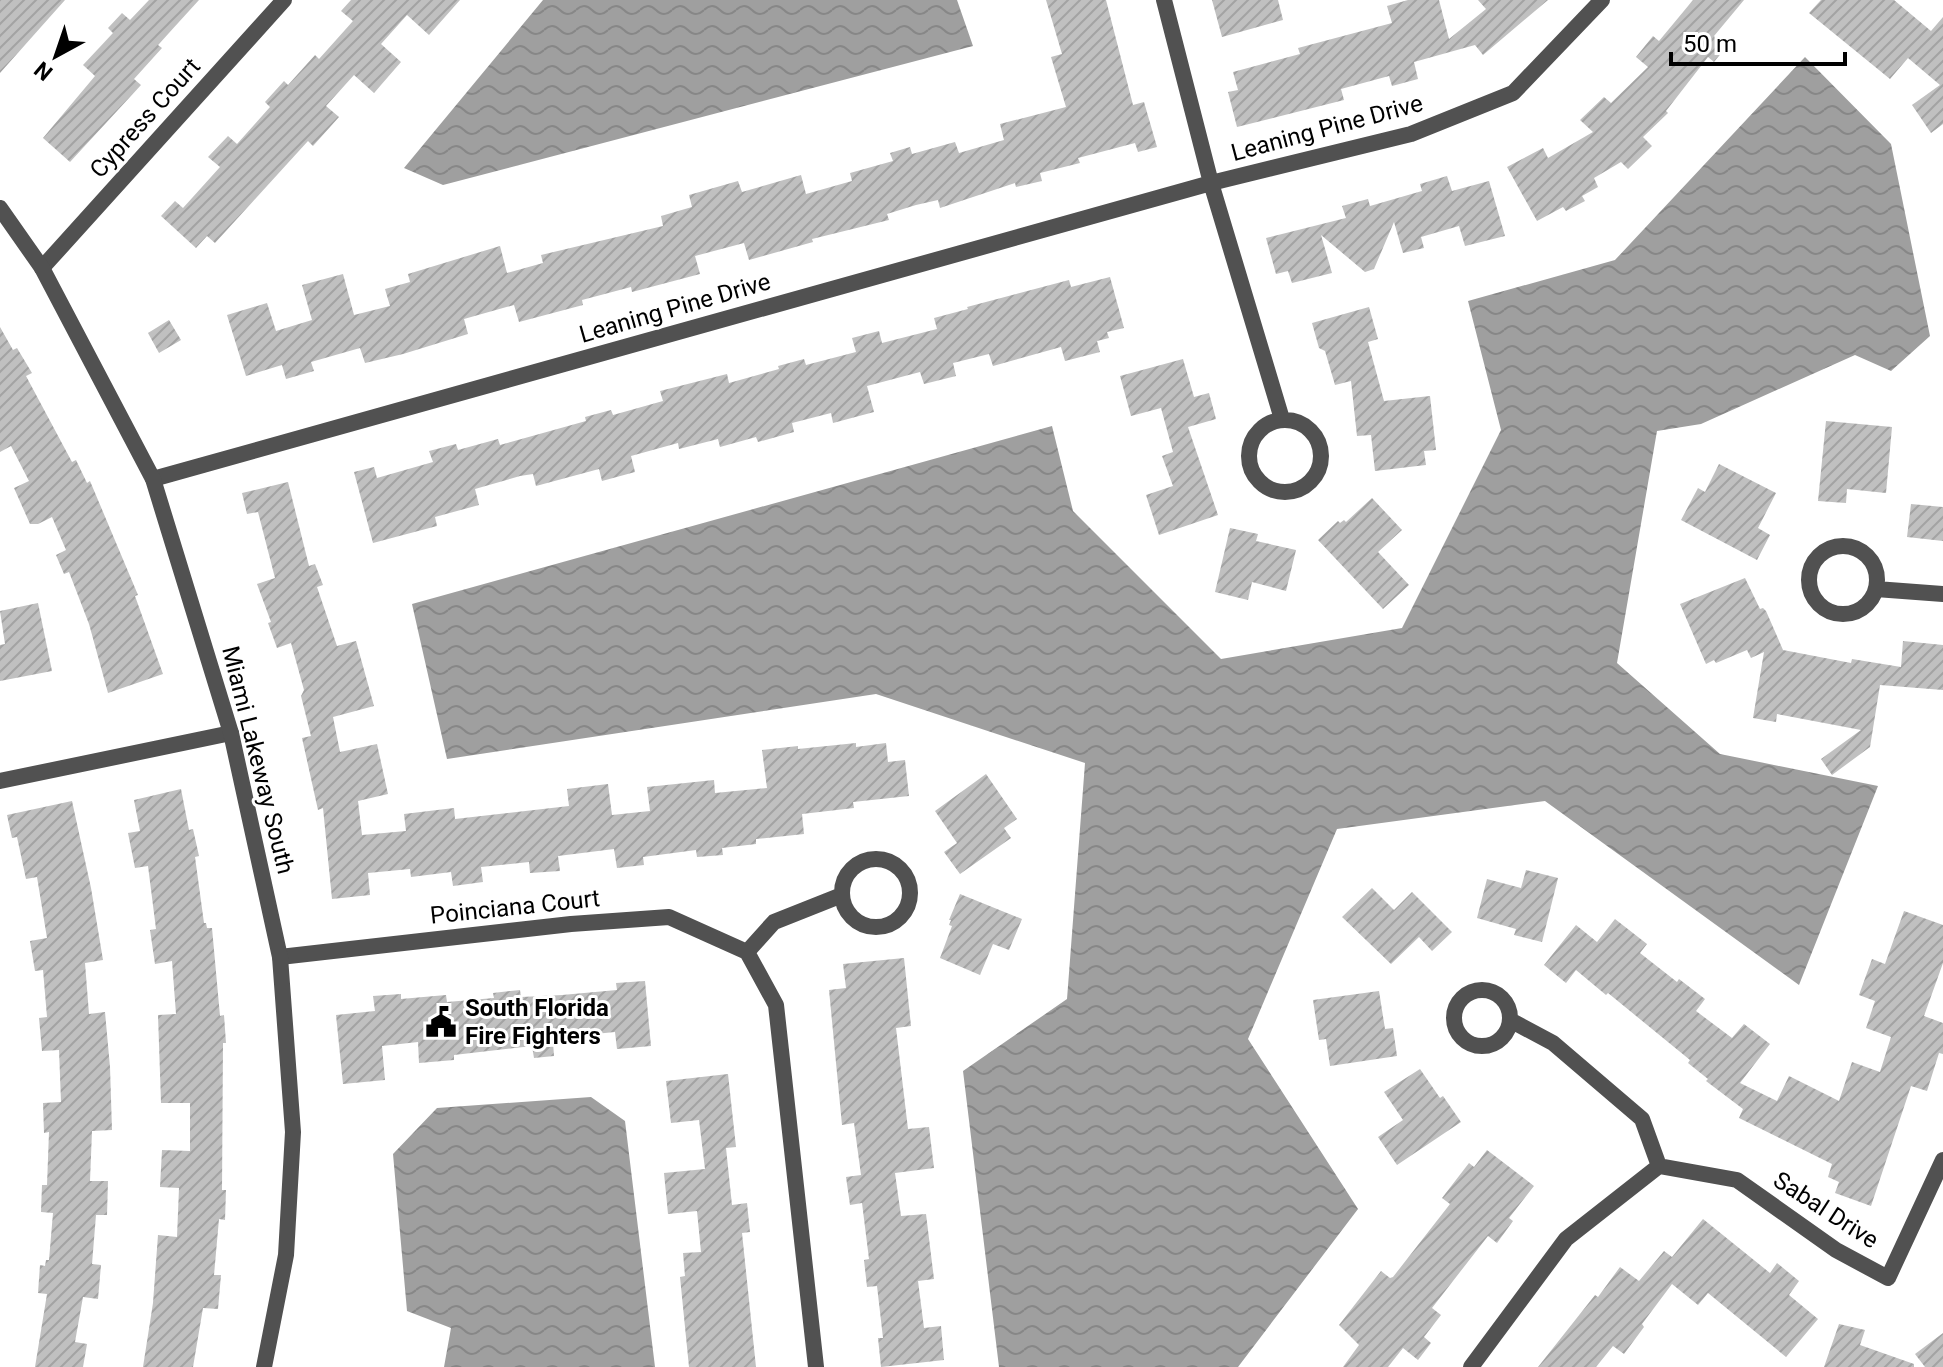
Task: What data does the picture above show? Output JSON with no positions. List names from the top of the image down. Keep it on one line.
{"streets":{"street":["Cypress Court","Leaning Pine Drive","Miami Lakeway South","Poinciana Court","Sabal Drive"]},"crossings":[["Cypress Court","Miami Lakeway South"],["Leaning Pine Drive","Miami Lakeway South"],["Miami Lakeway South","Poinciana Court"]],"places":{"public building":["South Florida Fire Fighters"]},"scale_bar":"50 m","north":"bottom left"}
